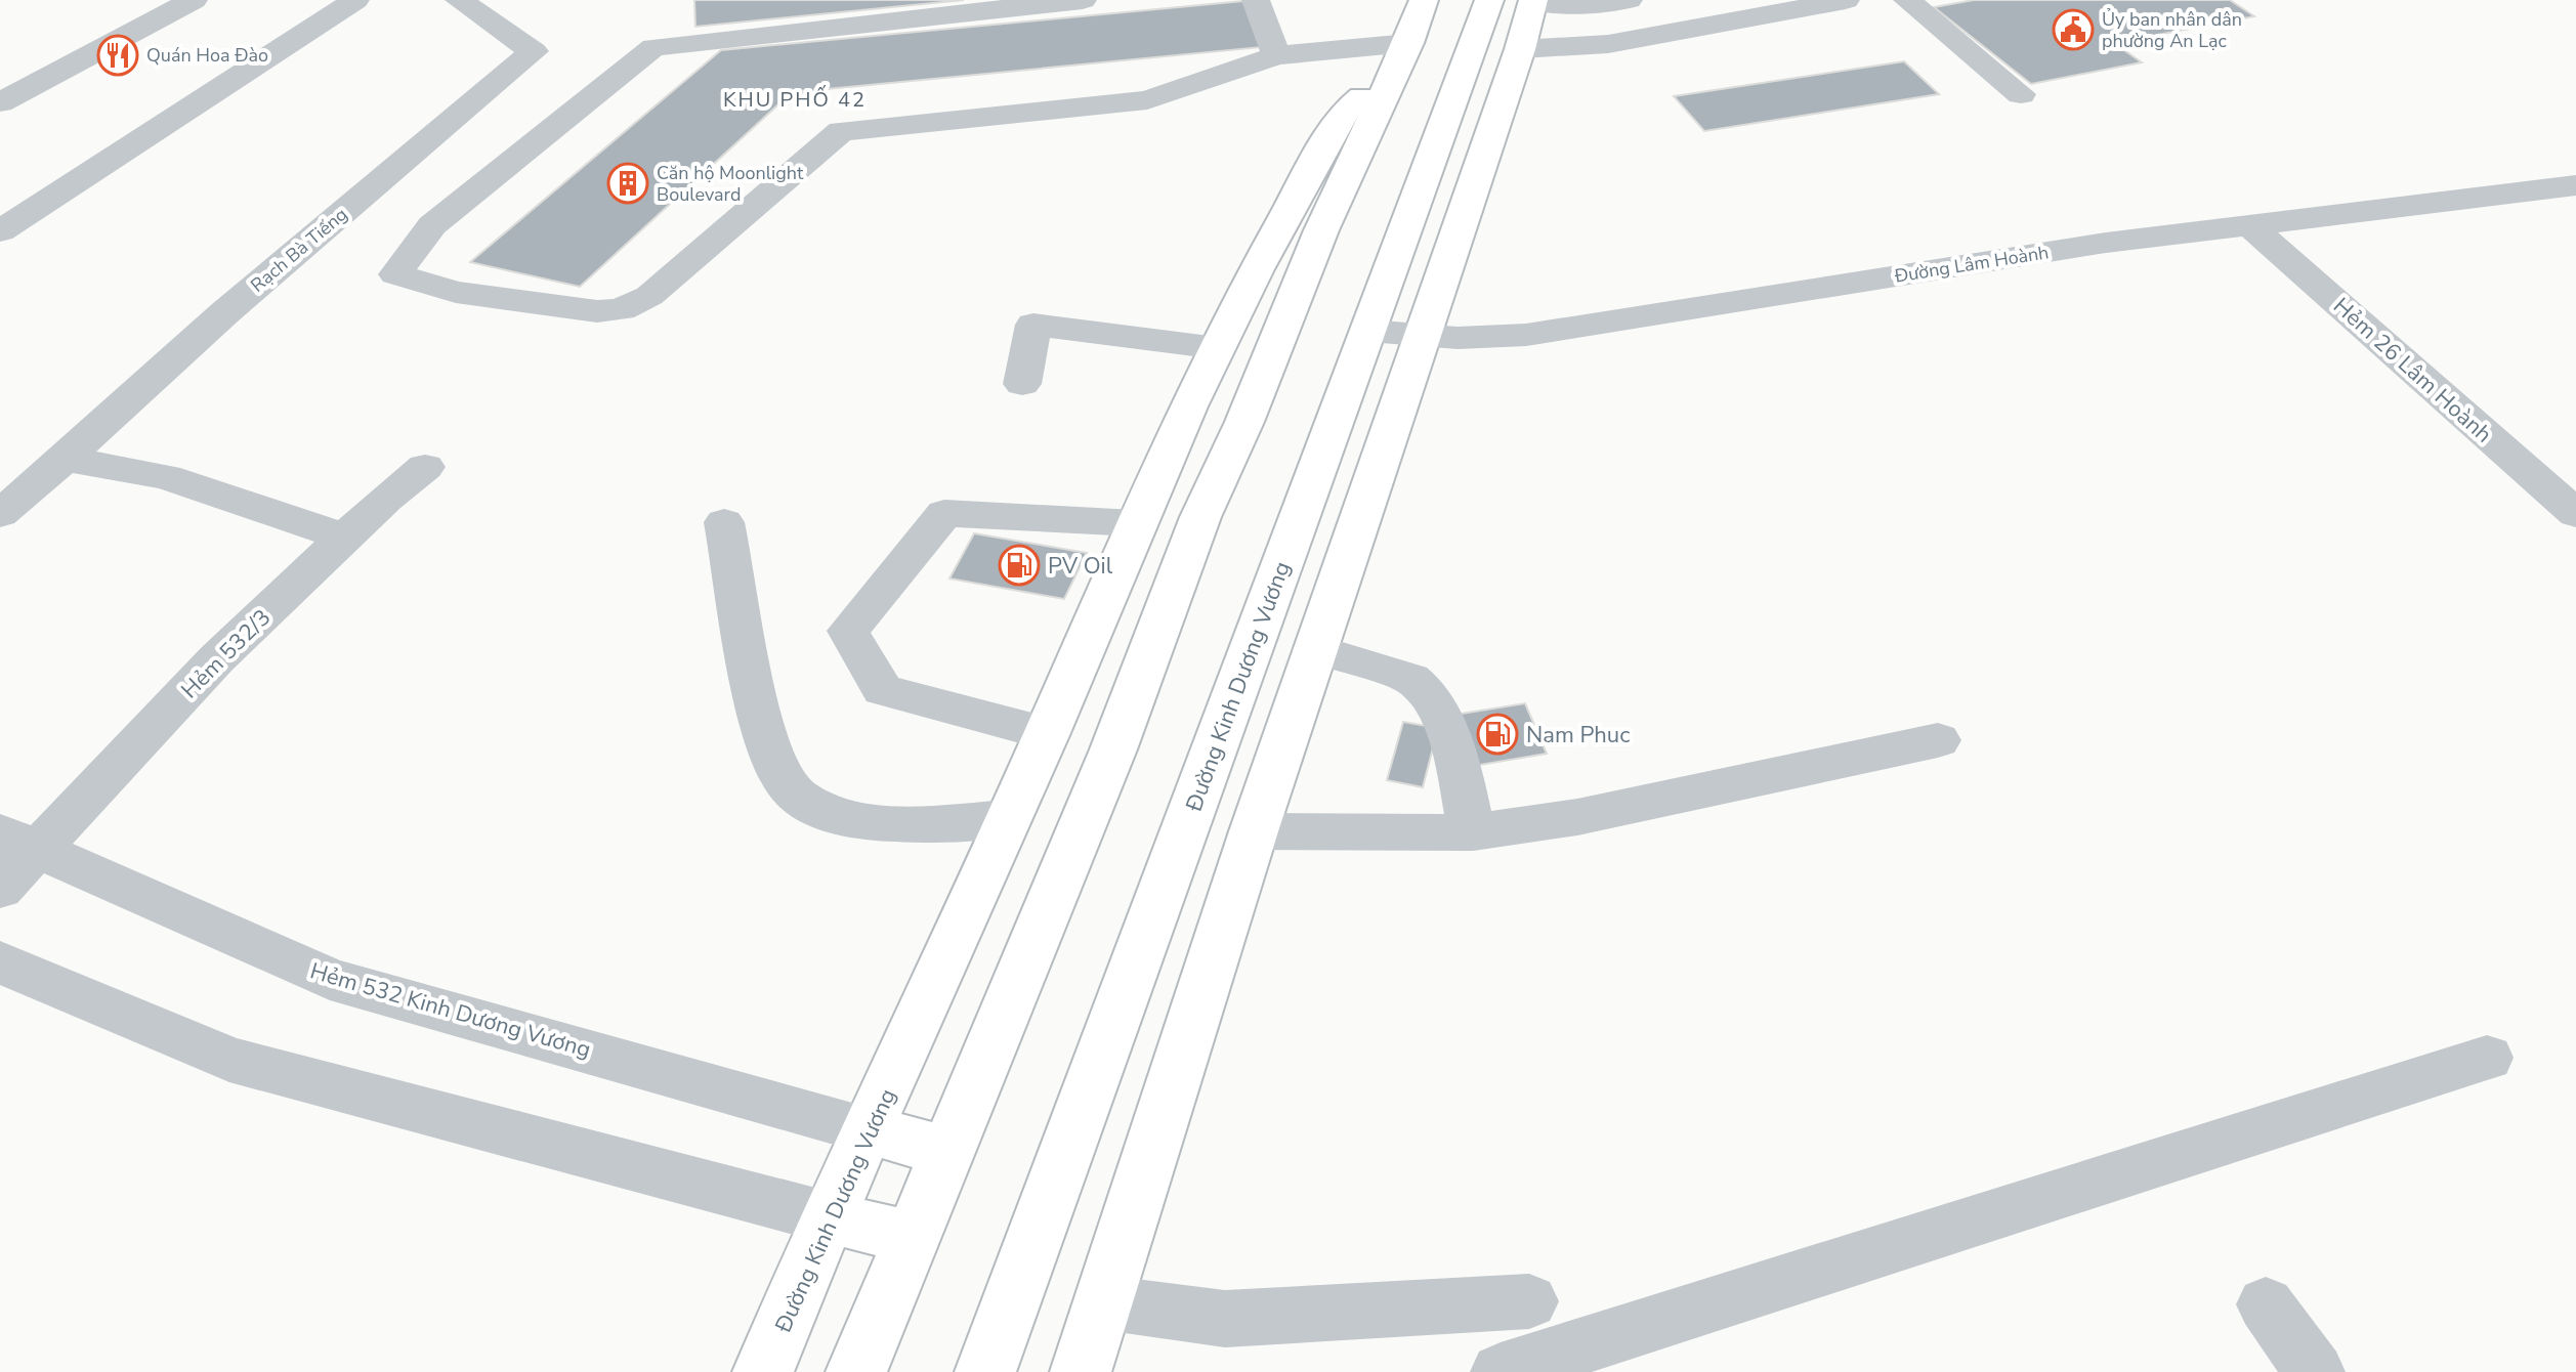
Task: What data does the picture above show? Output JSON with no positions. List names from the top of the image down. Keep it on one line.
{"streets":{"main road":["Đường Kinh Dương Vương"],"street":["Rạch Bà Tiếng","Đường Lâm Hoành","Hẻm 26 Lâm Hoành","Hẻm 532/3","Hẻm 532 Kinh Dương Vương"]},"crossings":[["Đường Lâm Hoành","Hẻm 26 Lâm Hoành"],["Đường Lâm Hoành","Đường Kinh Dương Vương"],["Hẻm 532/3","Hẻm 532 Kinh Dương Vương"],["Đường Kinh Dương Vương","Hẻm 532 Kinh Dương Vương"]],"districts":["KHU PHỐ 42"],"places":{"public building":["Ủy ban nhân dân phường An Lạc"],"restaurant":["Quán Hoa Đào"],"building":["Căn hộ Moonlight Boulevard"],"fuel station":["PV Oil","Nam Phuc"]}}
